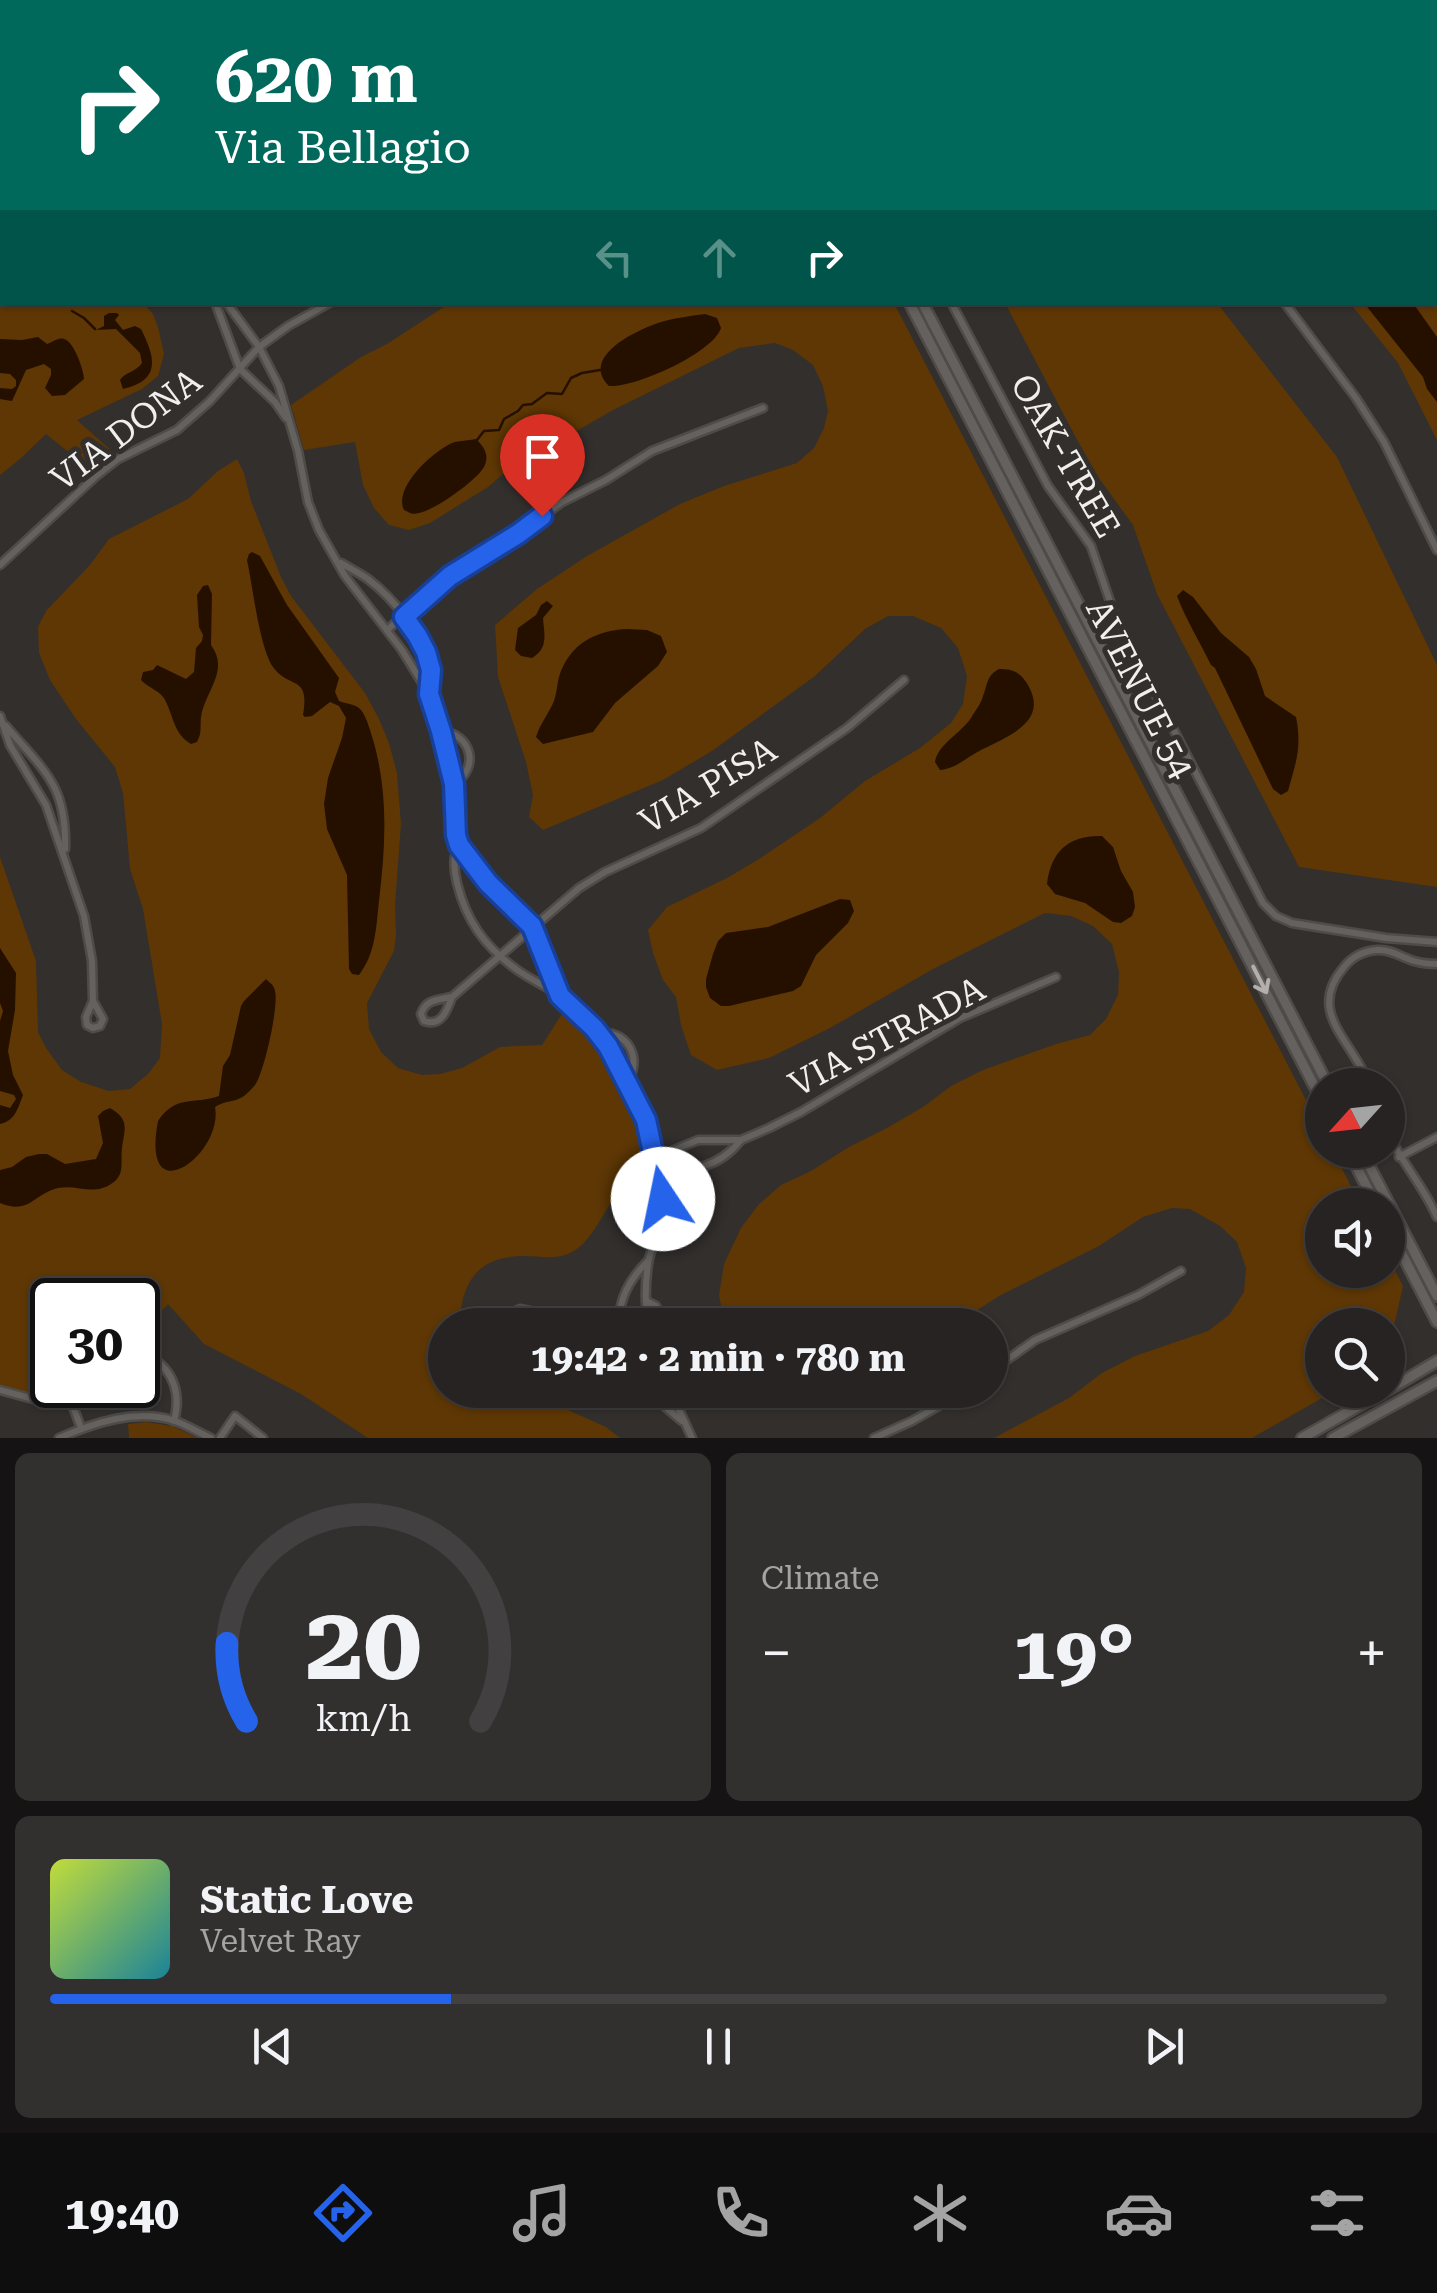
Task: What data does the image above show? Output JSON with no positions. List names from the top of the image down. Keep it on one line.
{"streets":{"street":["VIA DONA","OAK-TREE","AVENUE 54","VIA PISA","VIA STRADA"]},"north":"bottom left","page":{"turn":["620 m","Via Bellagio"],"limit":"30","trip":"19:42 · 2 min · 780 m","tile":"Climate","heat":["−","19°","+"],"song":["Static Love","Velvet Ray"],"tabs":"19:40","gauge":["20","km/h"]}}
